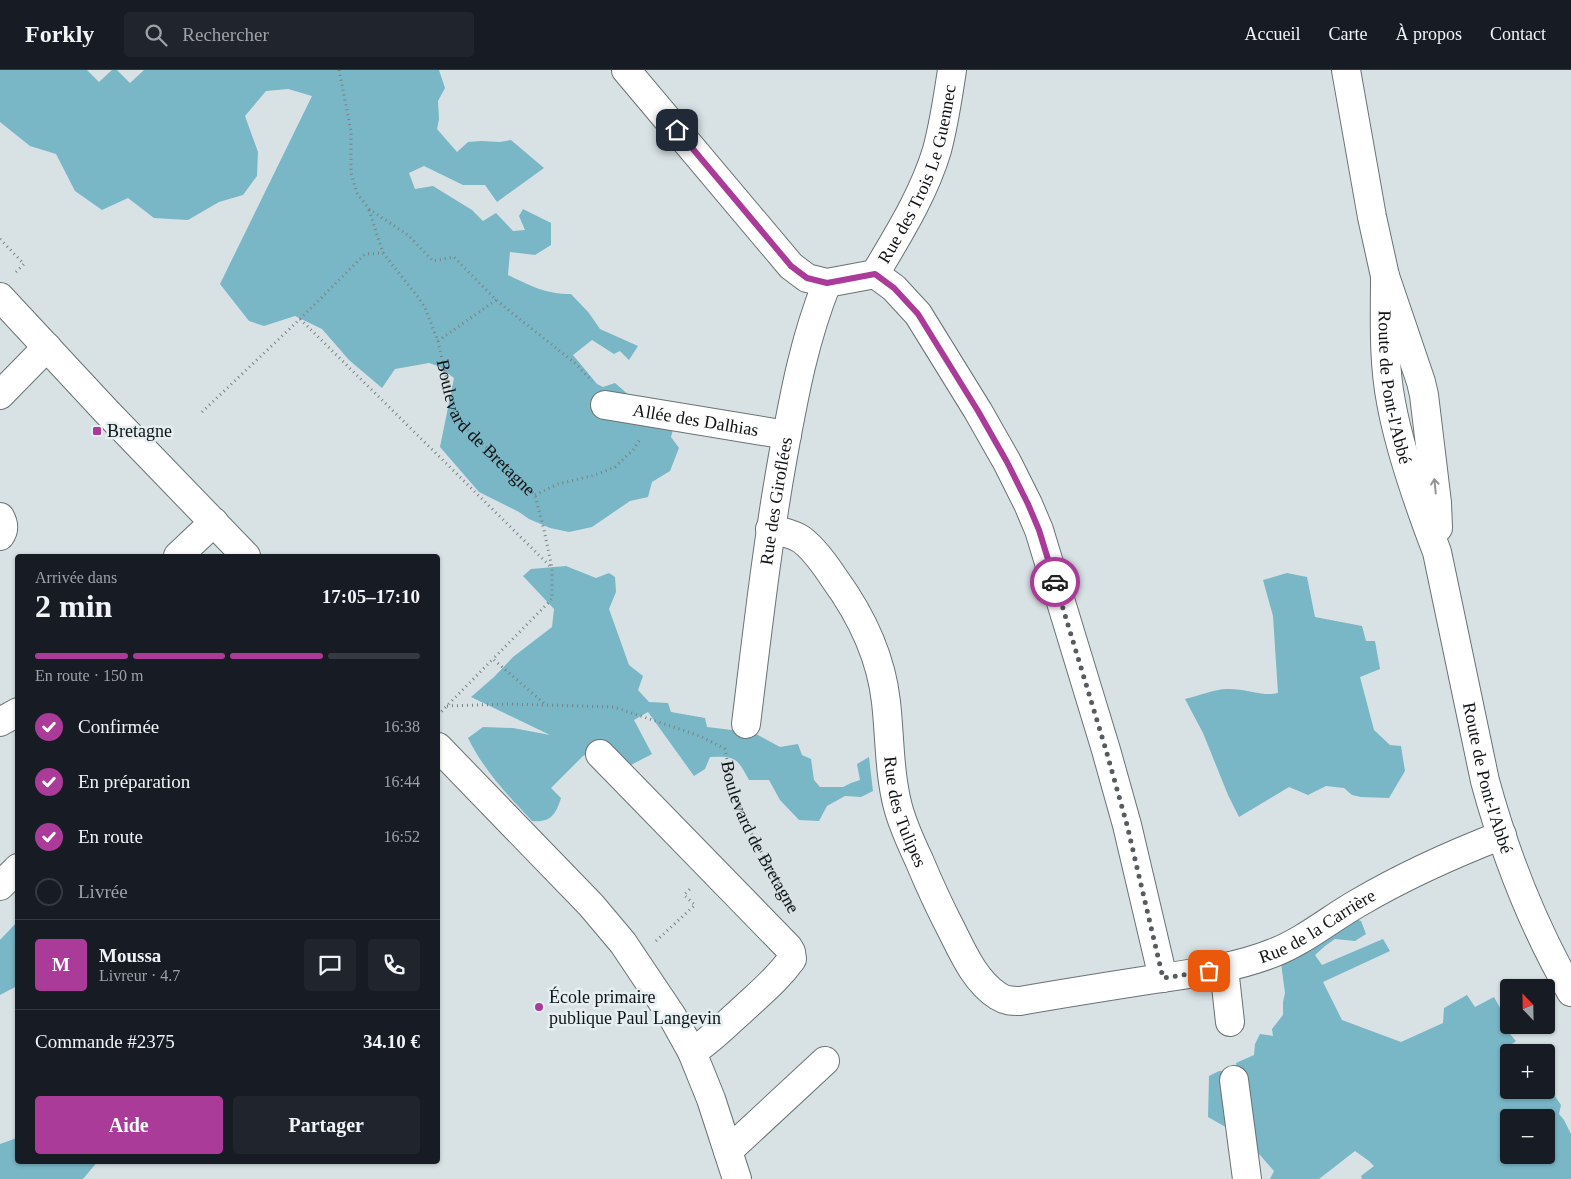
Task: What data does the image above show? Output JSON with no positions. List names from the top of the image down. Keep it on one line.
{"streets":{"street":["Rue des Trois Le Guennec","Route de Pont-l'Abbé","Allée des Dalhias","Boulevard de Bretagne","Rue des Giroflées","Rue des Tulipes","Rue de la Carrière"]},"crossings":[["Route de Pont-l'Abbé","Rue de la Carrière"],["Allée des Dalhias","Rue des Giroflées"],["Rue des Giroflées","Rue des Tulipes"],["Rue des Tulipes","Rue de la Carrière"]],"places":{"transit":["Bretagne"],"other":["École primaire publique Paul Langevin"]},"north":"top","page":{"header":"Forkly","search":"Rechercher","nav":["Accueil","Carte","À propos","Contact"],"heading":["2 min","Arrivée dans","17:05–17:10"],"panel":["Moussa","Livreur · 4.7","Commande #2375","34.10 €"],"bar":"En route · 150 m","list":[["Confirmée","16:38"],["En préparation","16:44"],["En route","16:52"],"Livrée"],"round":"M","map_buttons":["+","−"],"buttons":["Aide","Partager"]}}
